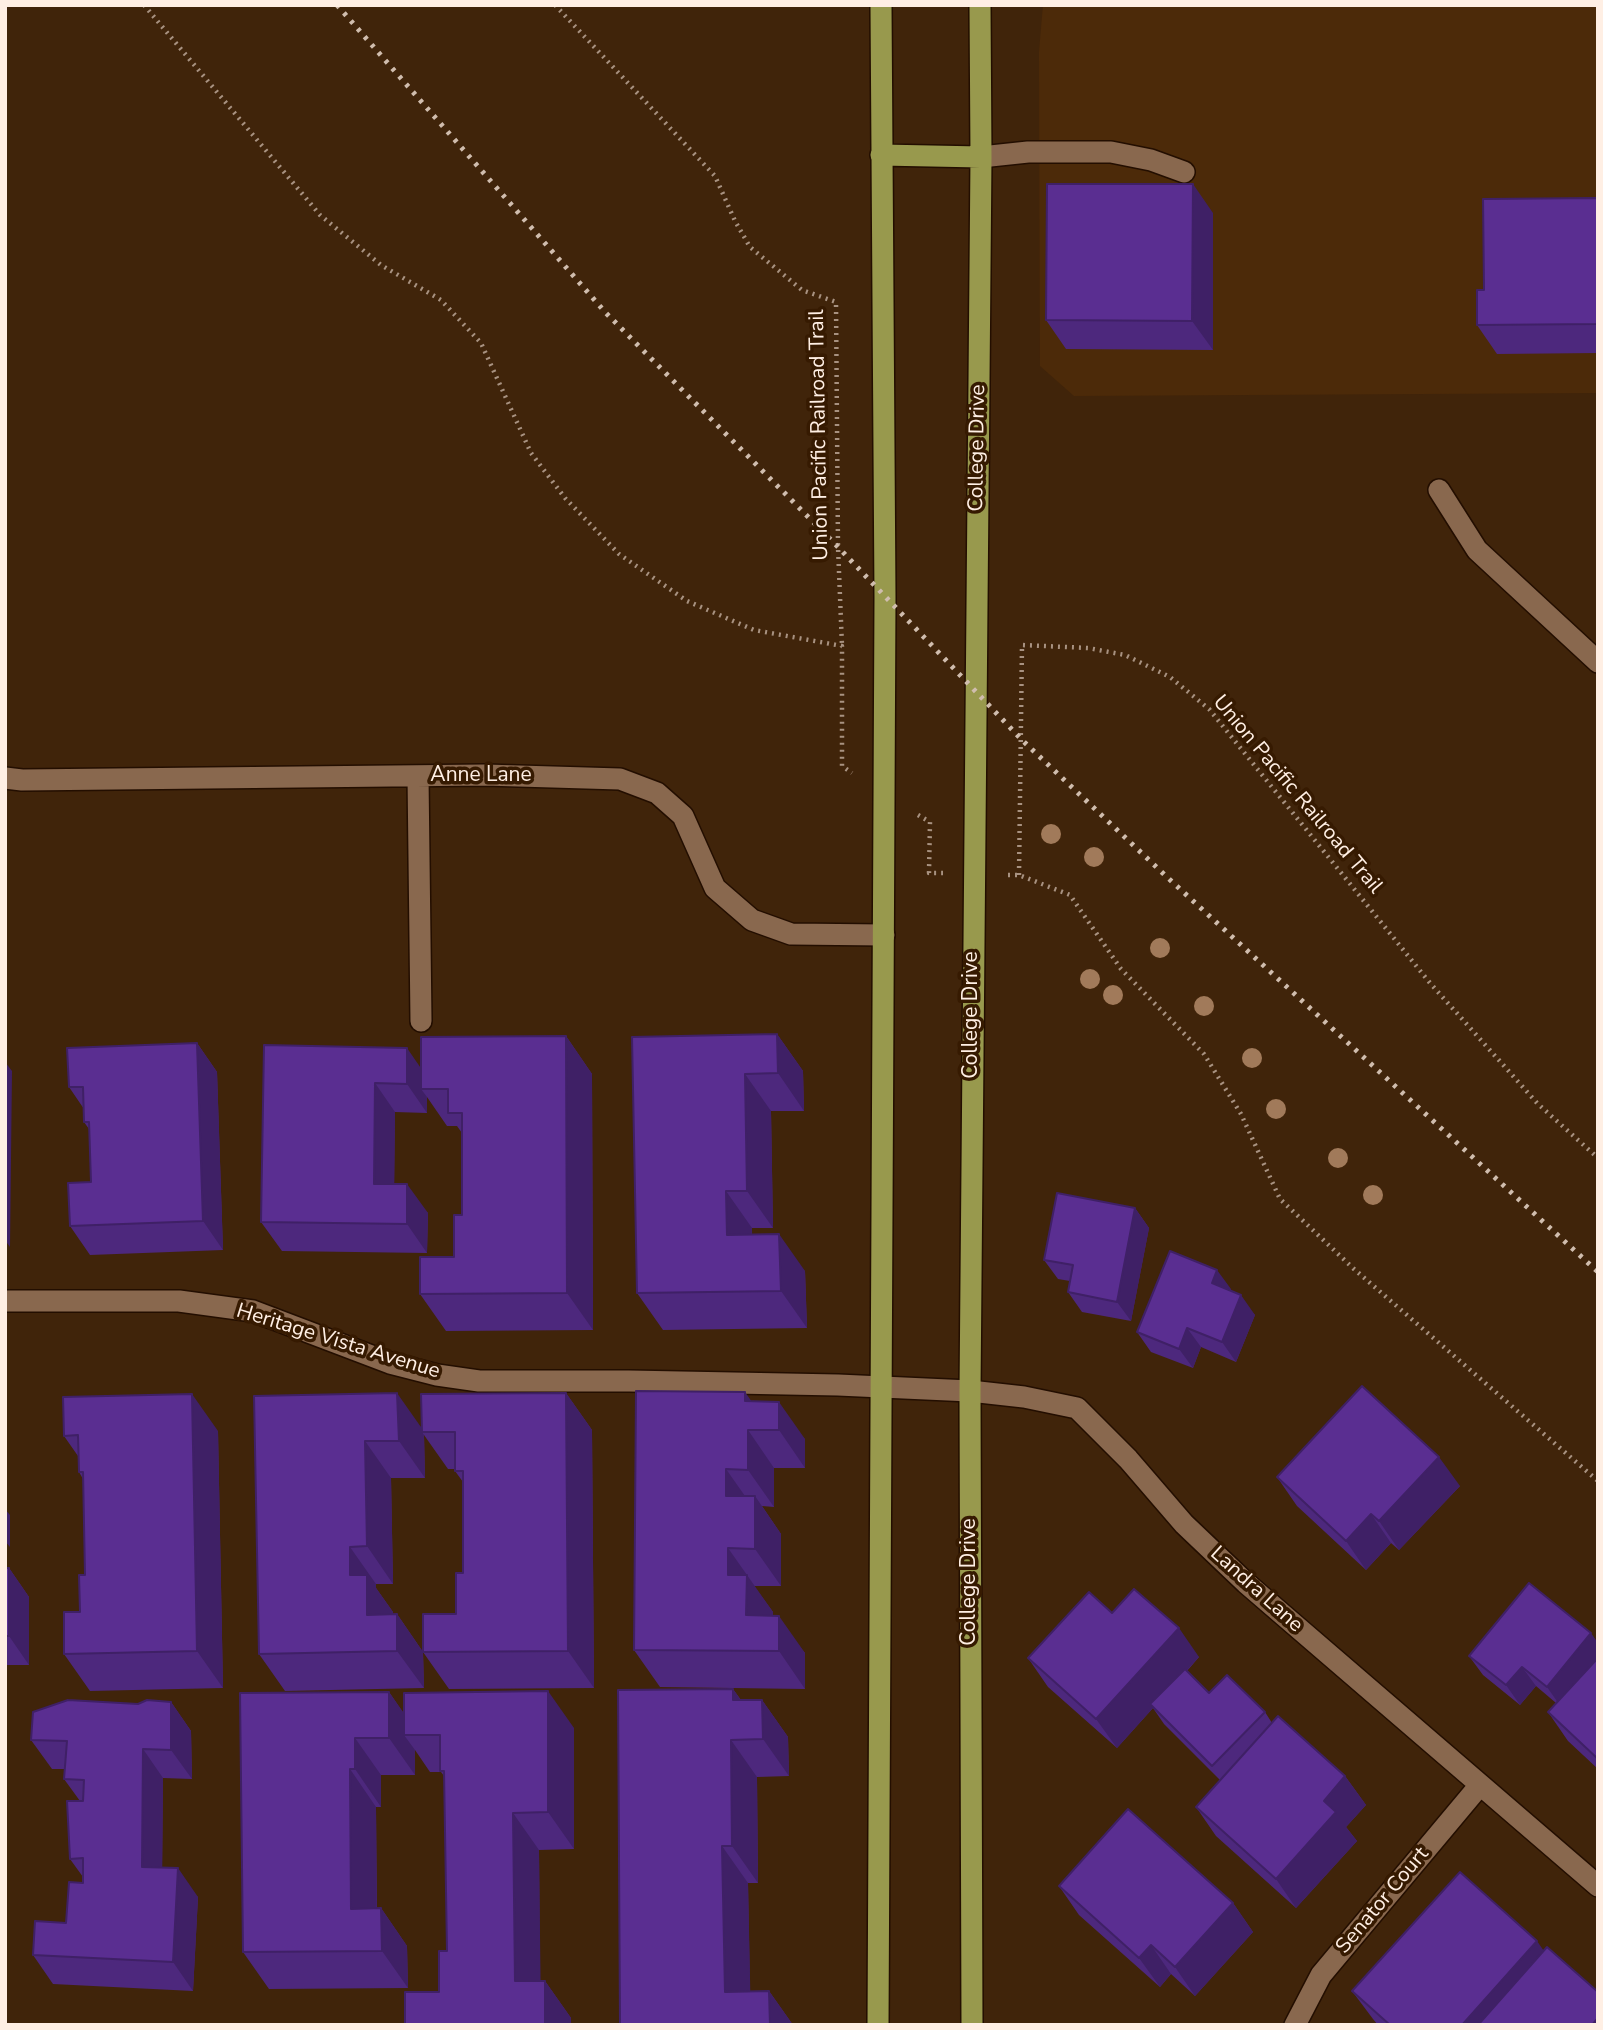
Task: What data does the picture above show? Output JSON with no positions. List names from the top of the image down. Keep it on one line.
{"streets":{"main road":["College Drive"],"street":["Anne Lane","Heritage Vista Avenue","Landra Lane","Senator Court"],"path":["Union Pacific Railroad Trail"]},"crossings":[["College Drive","Landra Lane"],["Heritage Vista Avenue","Landra Lane"],["Landra Lane","Senator Court"]]}
